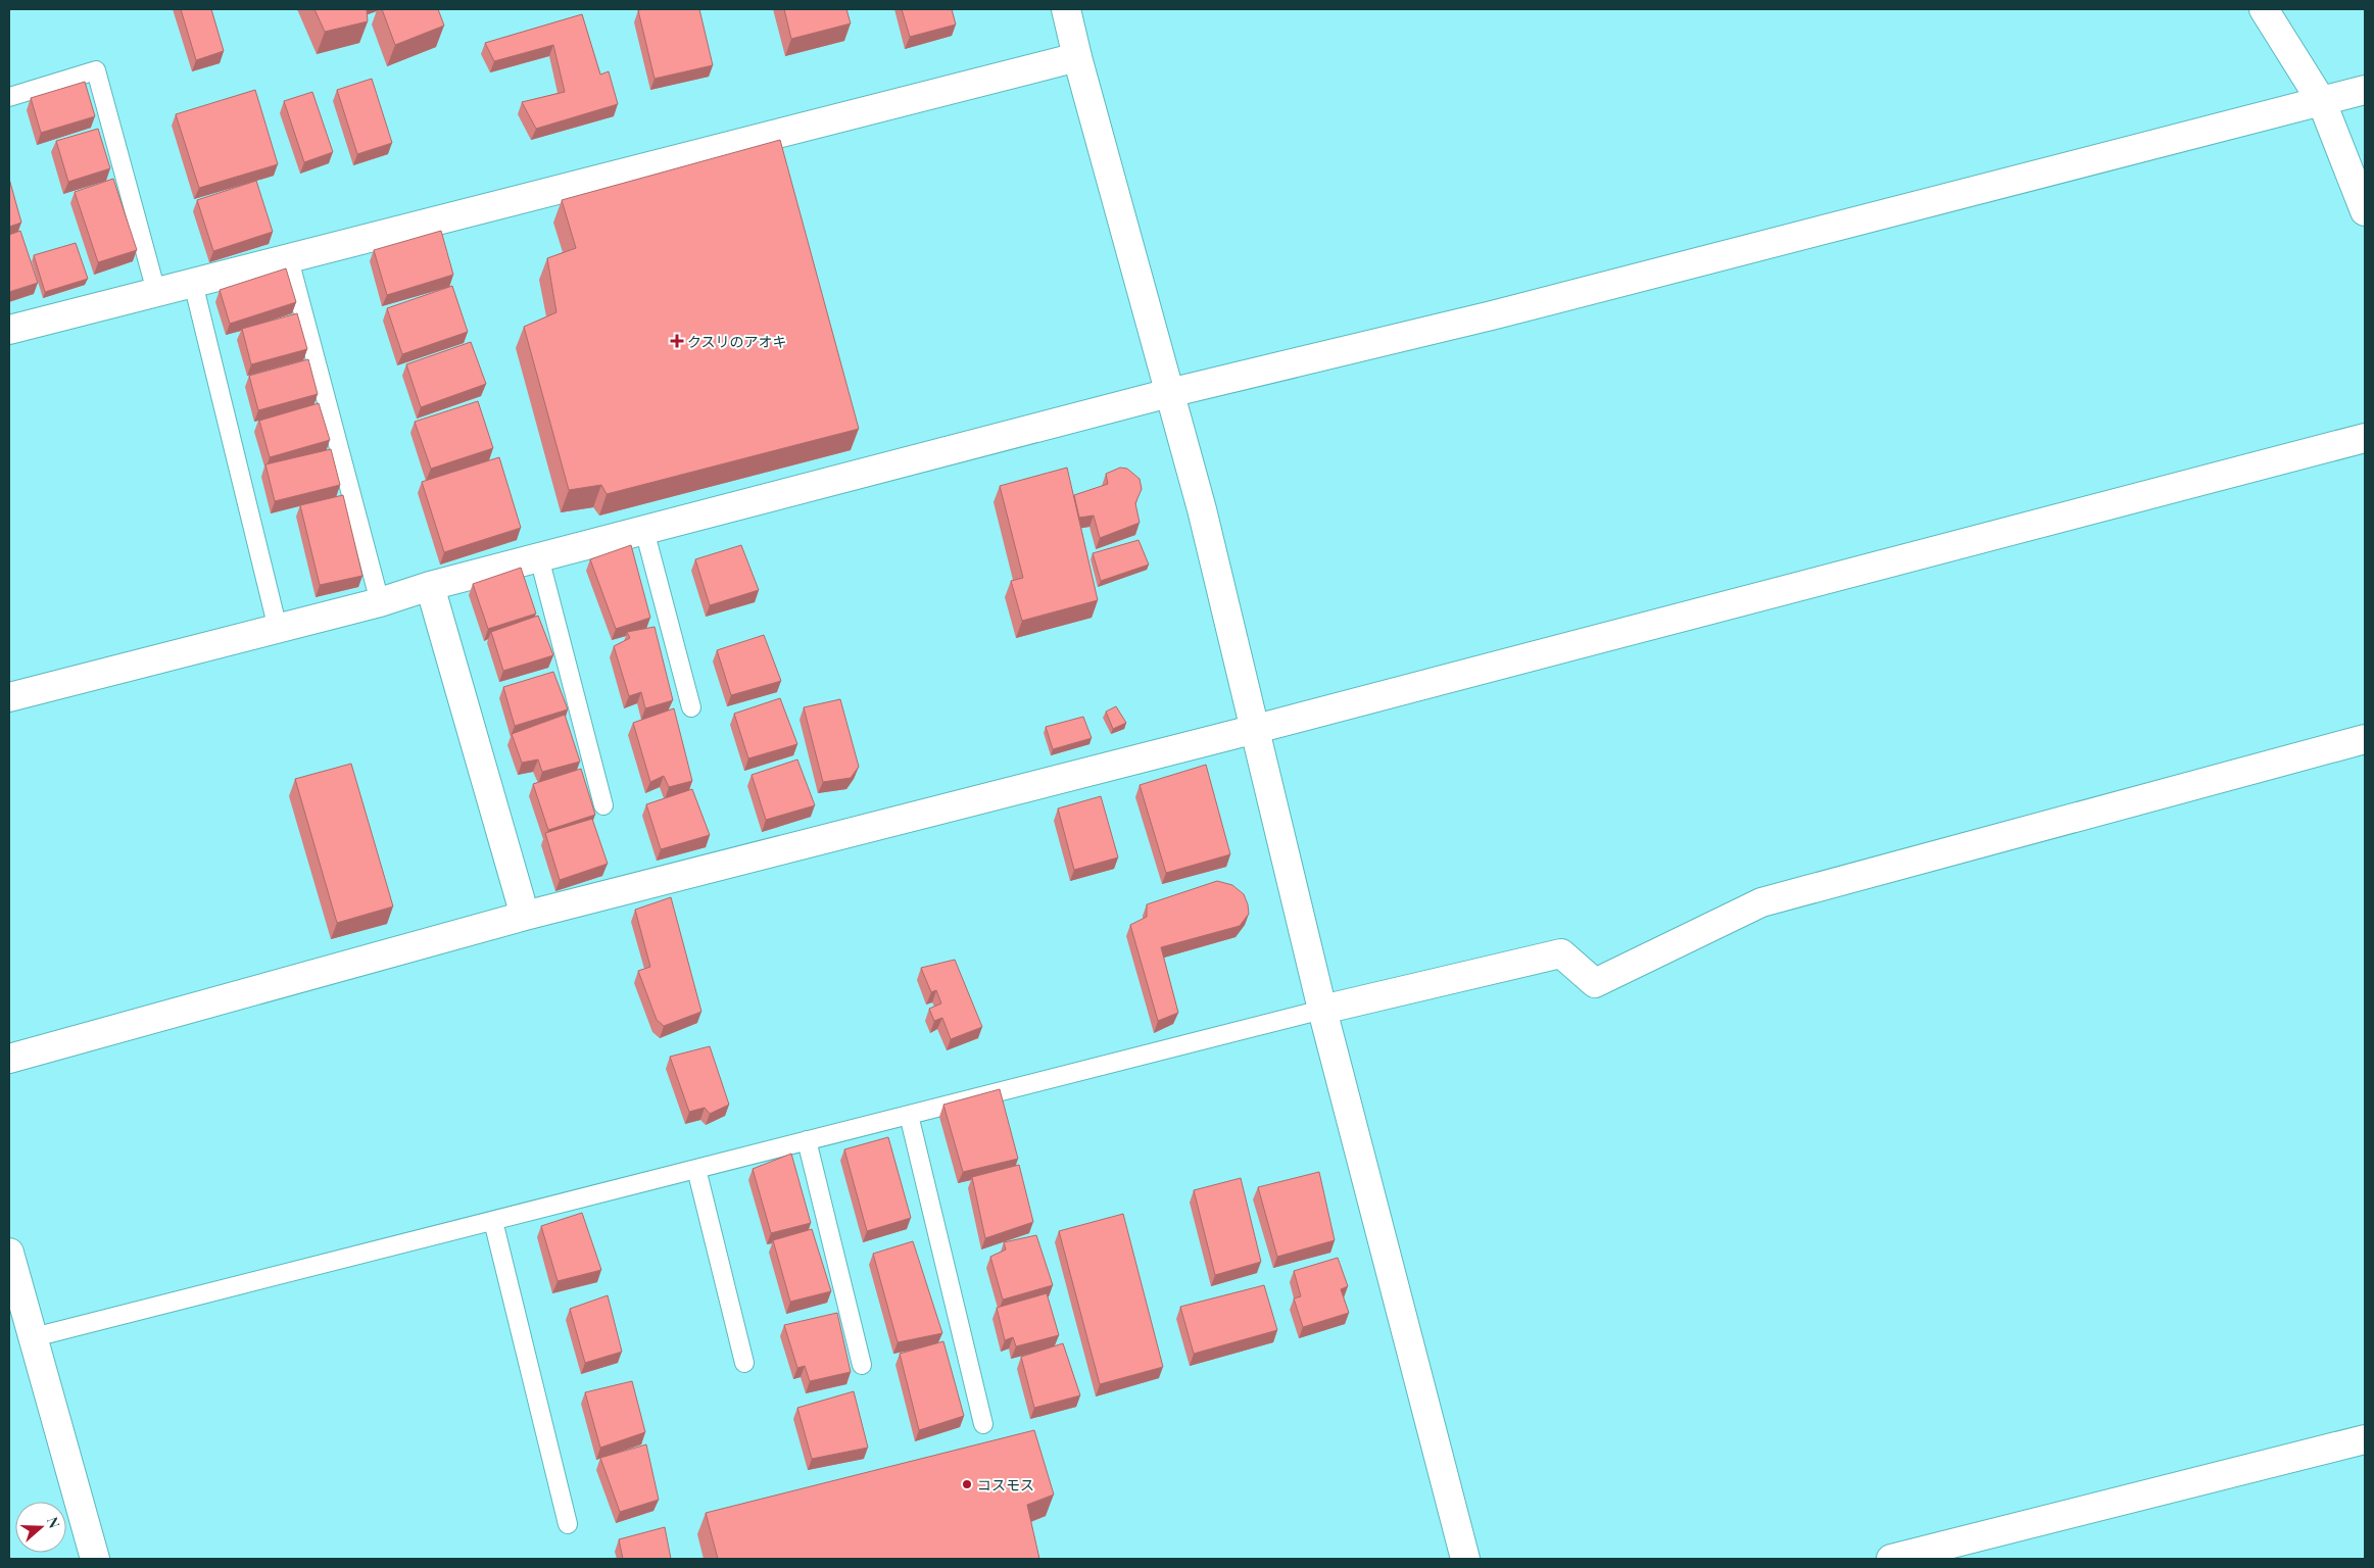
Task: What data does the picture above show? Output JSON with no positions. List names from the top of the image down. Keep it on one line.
{"places":{"health":["クスリのアオキ"],"other":["コスモス"]},"north":"right"}
